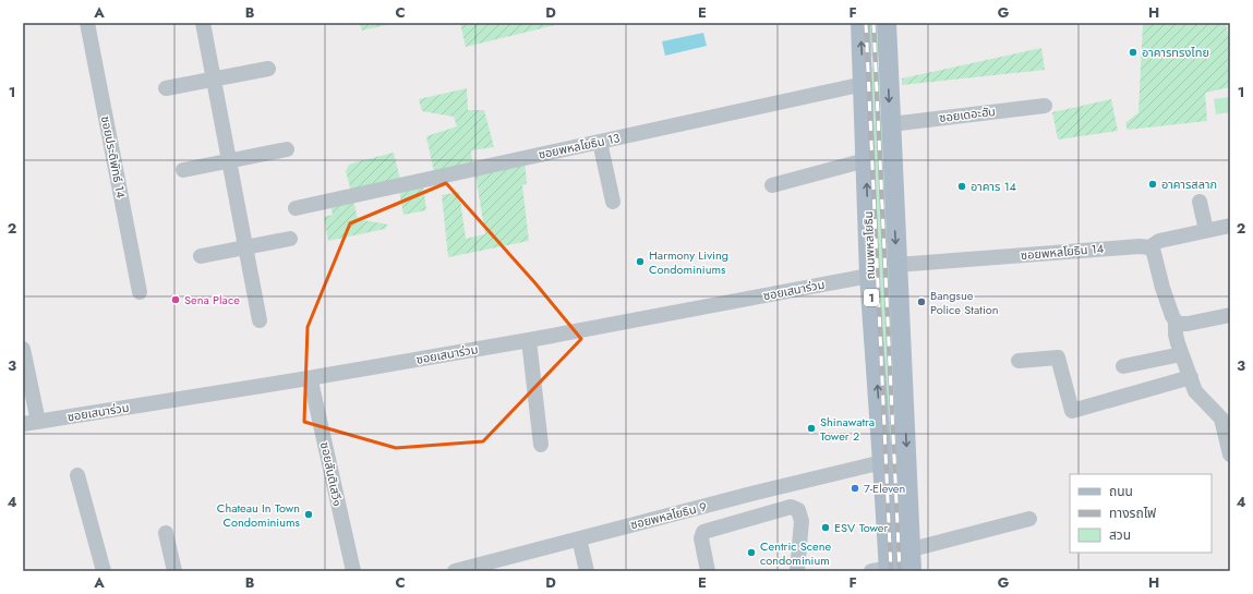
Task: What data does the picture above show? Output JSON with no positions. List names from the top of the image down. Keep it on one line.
{"streets":{"main road":["ถนนพหลโยธิน","1"],"street":["ซอยเดอะฮับ","ซอยพหลโยธิน 13","ซอยประดิพัทธ์ 14","ซอยพหลโยธิน 14","ซอยเสนาร่วม","ซอยสันติเสวี๑","ซอยพหลโยธิน 9"]},"crossings":[["ซอยพหลโยธิน 13","ถนนพหลโยธิน"],["ถนนพหลโยธิน","ซอยเสนาร่วม"],["ถนนพหลโยธิน","ซอยพหลโยธิน 9"],["ซอยเสนาร่วม","ซอยสันติเสวี๑"]],"places":["อาคารทรงไทย","อาคารสลาก","อาคาร 14","Harmony Living Condominiums","Sena Place","Bangsue Police Station","Shinawatra Tower 2","7-Eleven","Chateau In Town Condominiums","ESV Tower","Centric Scene condominium"],"legend":["ถนน","ทางรถไฟ","สวน"],"grid":{"columns":["A","B","C","D","E","F","G","H"],"rows":["1","2","3","4"]}}
